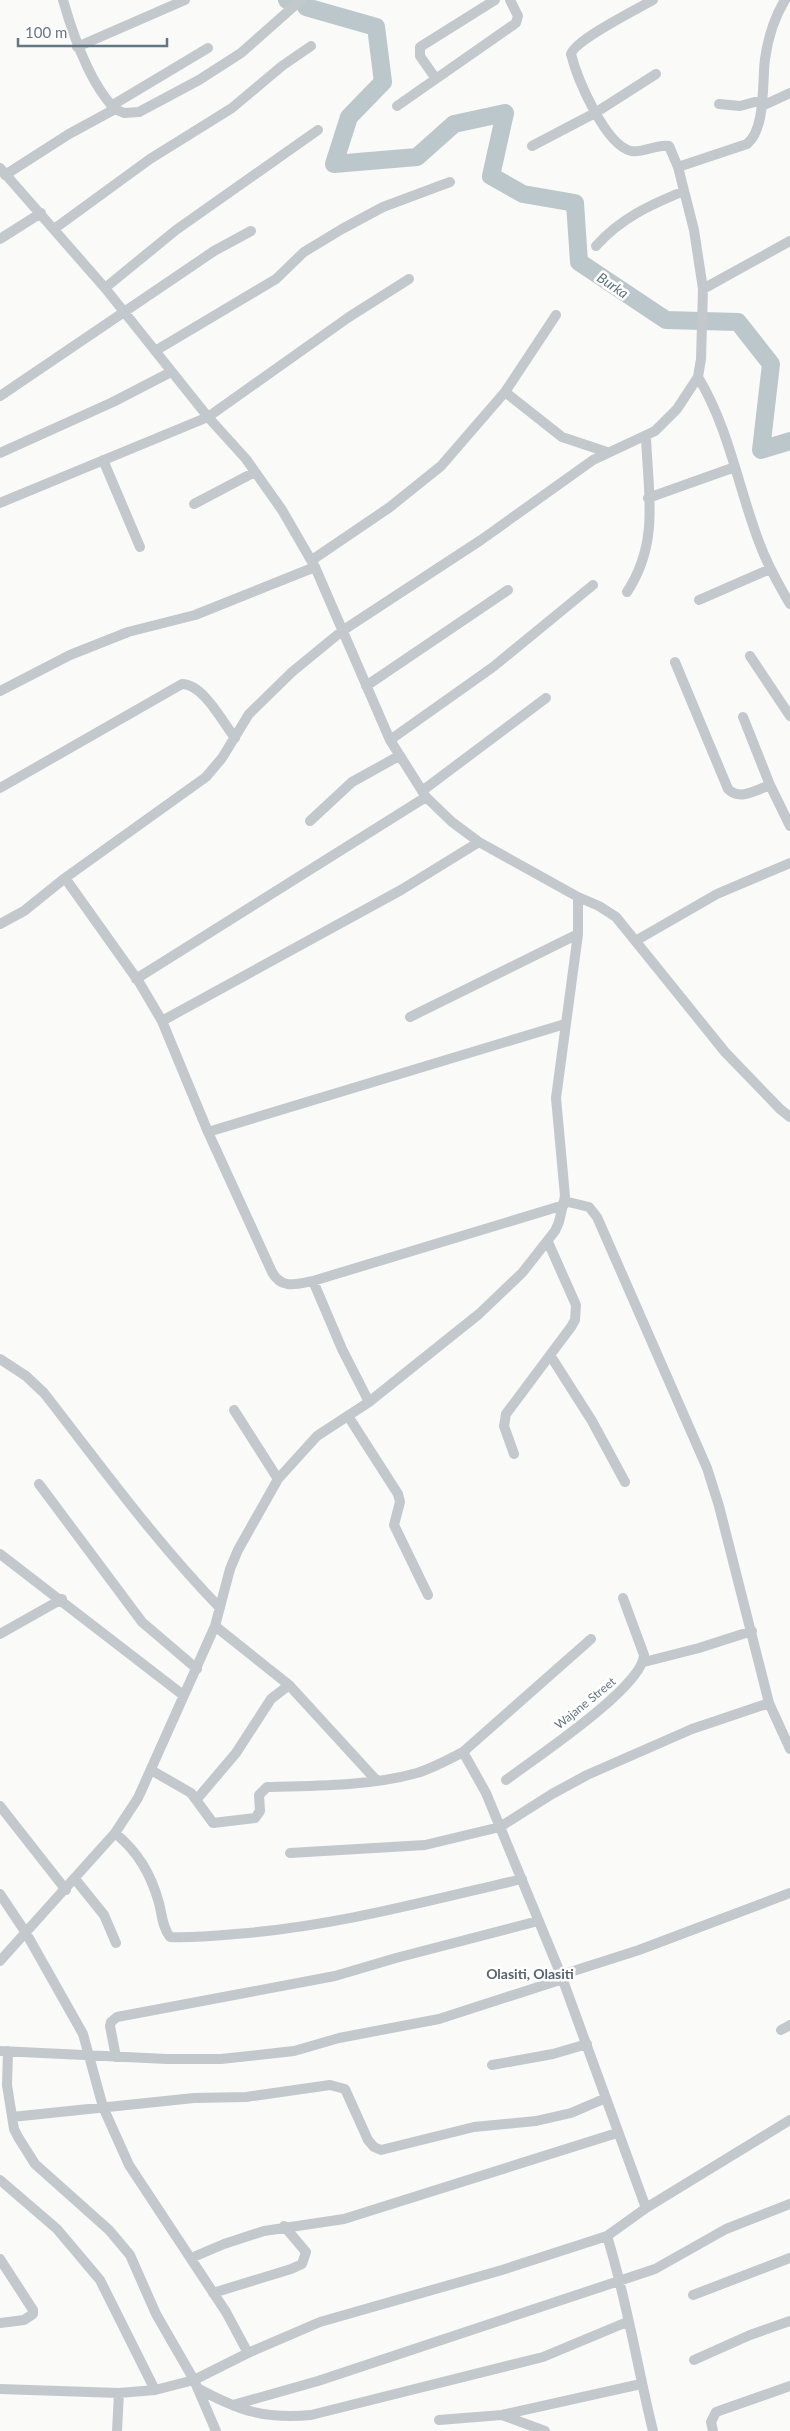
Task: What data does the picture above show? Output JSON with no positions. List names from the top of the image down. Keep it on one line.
{"streets":{"street":["Wajane Street"]},"districts":["Olasiti, Olasiti"],"water":["Burka"],"scale_bar":"100 m"}
